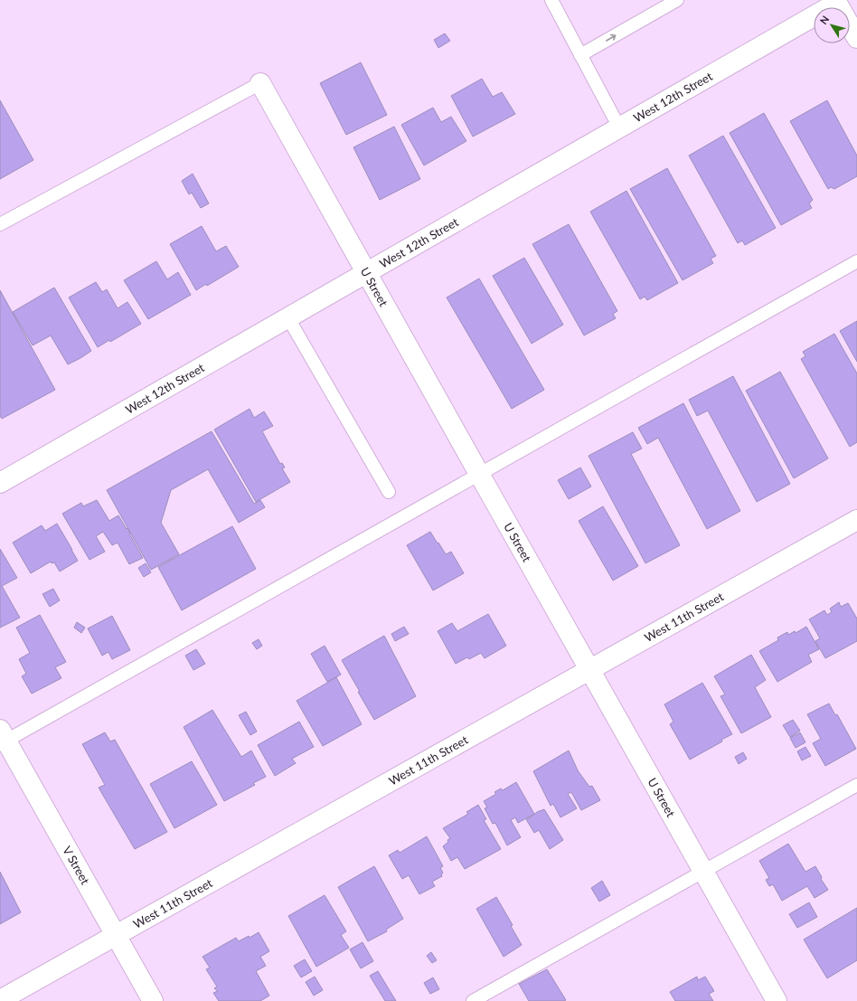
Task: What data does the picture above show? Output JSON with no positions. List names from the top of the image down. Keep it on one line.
{"streets":{"street":["West 12th Street","U Street","West 11th Street","V Street"]},"crossings":[["West 12th Street","U Street"],["U Street","West 11th Street"],["West 11th Street","V Street"]],"north":"top left"}
